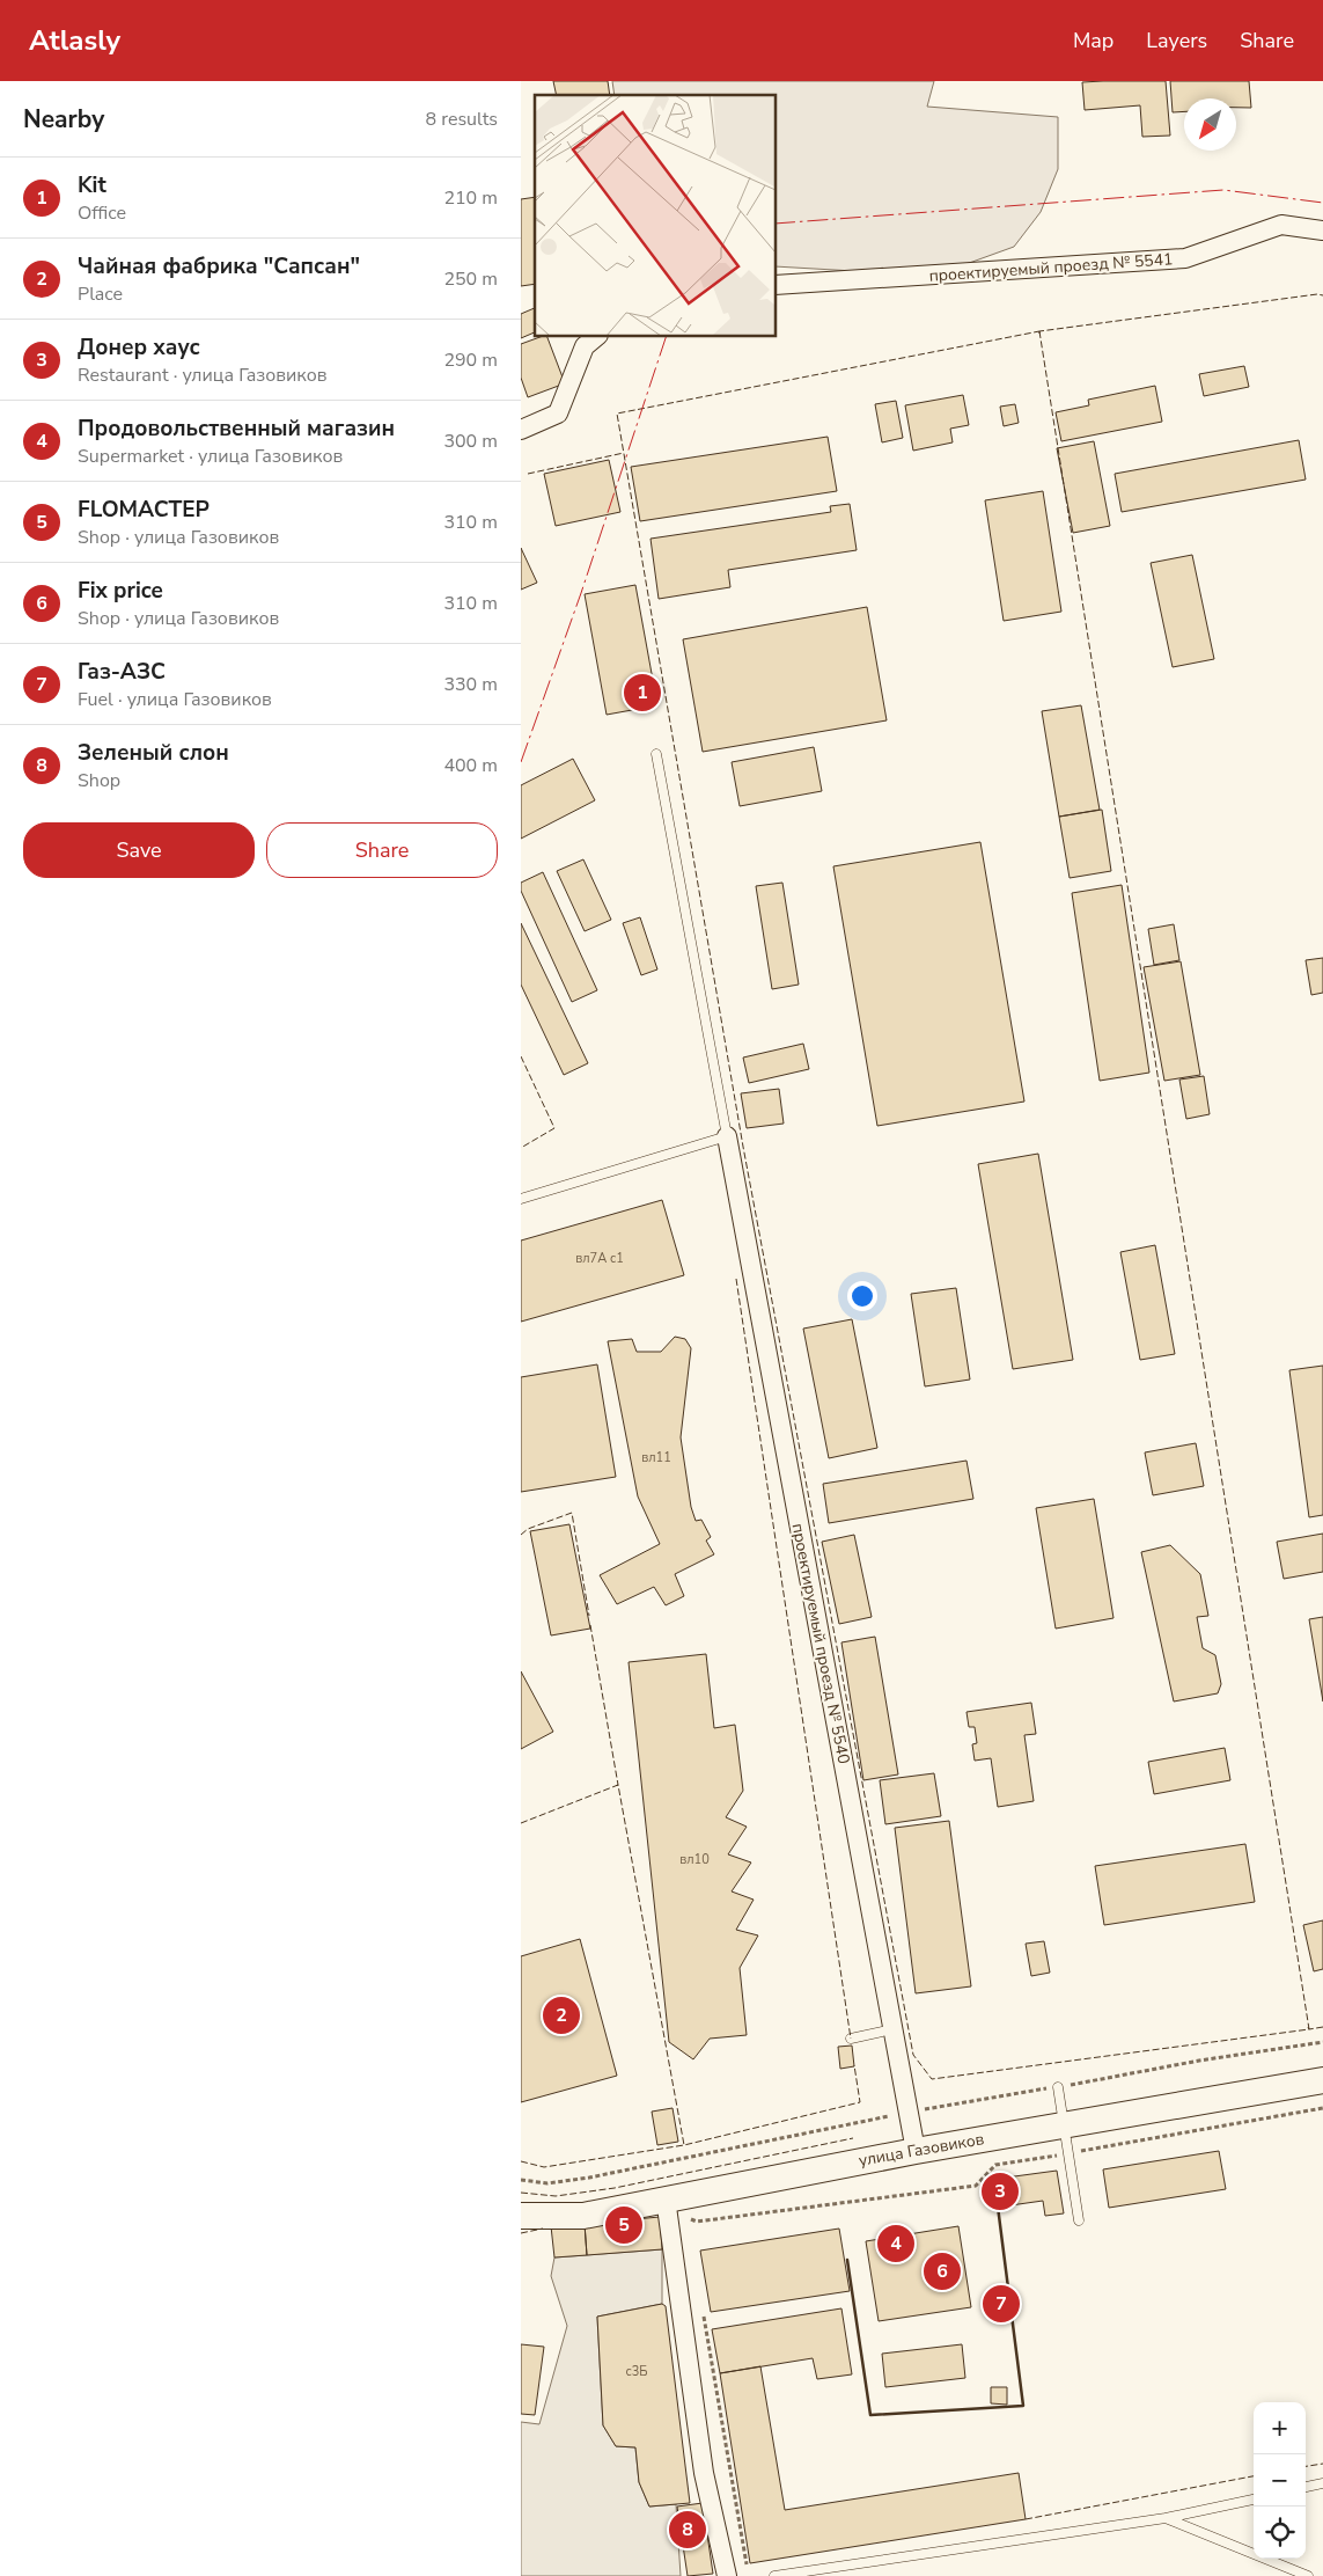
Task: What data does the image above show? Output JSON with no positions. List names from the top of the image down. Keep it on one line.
{"streets":{"street":["проектируемый проезд № 5541","проектируемый проезд № 5540","улица Газовиков"]},"crossings":[["проектируемый проезд № 5540","улица Газовиков"]],"house_numbers":["вл7А с1","вл11","вл10","с3Б"],"north":"bottom left","page":{"header":"Atlasly","nav":["Map","Layers","Share"],"heading":["Nearby","8 results"],"list":[{"mark":"1","name":"Kit","note":"Office","value":"210 m"},{"mark":"2","name":"Чайная фабрика \"Сапсан\"","note":"Place","value":"250 m"},{"mark":"3","name":"Донер хаус","note":"Restaurant · улица Газовиков","value":"290 m"},{"mark":"4","name":"Продовольственный магазин","note":"Supermarket · улица Газовиков","value":"300 m"},{"mark":"5","name":"FLOМАСТЕР","note":"Shop · улица Газовиков","value":"310 m"},{"mark":"6","name":"Fix price","note":"Shop · улица Газовиков","value":"310 m"},{"mark":"7","name":"Газ-АЗС","note":"Fuel · улица Газовиков","value":"330 m"},{"mark":"8","name":"Зеленый слон","note":"Shop","value":"400 m"}],"pins":["1","2","3","5","4","6","7","8"],"buttons":["Save","Share"],"map_buttons":["+","−"]}}
